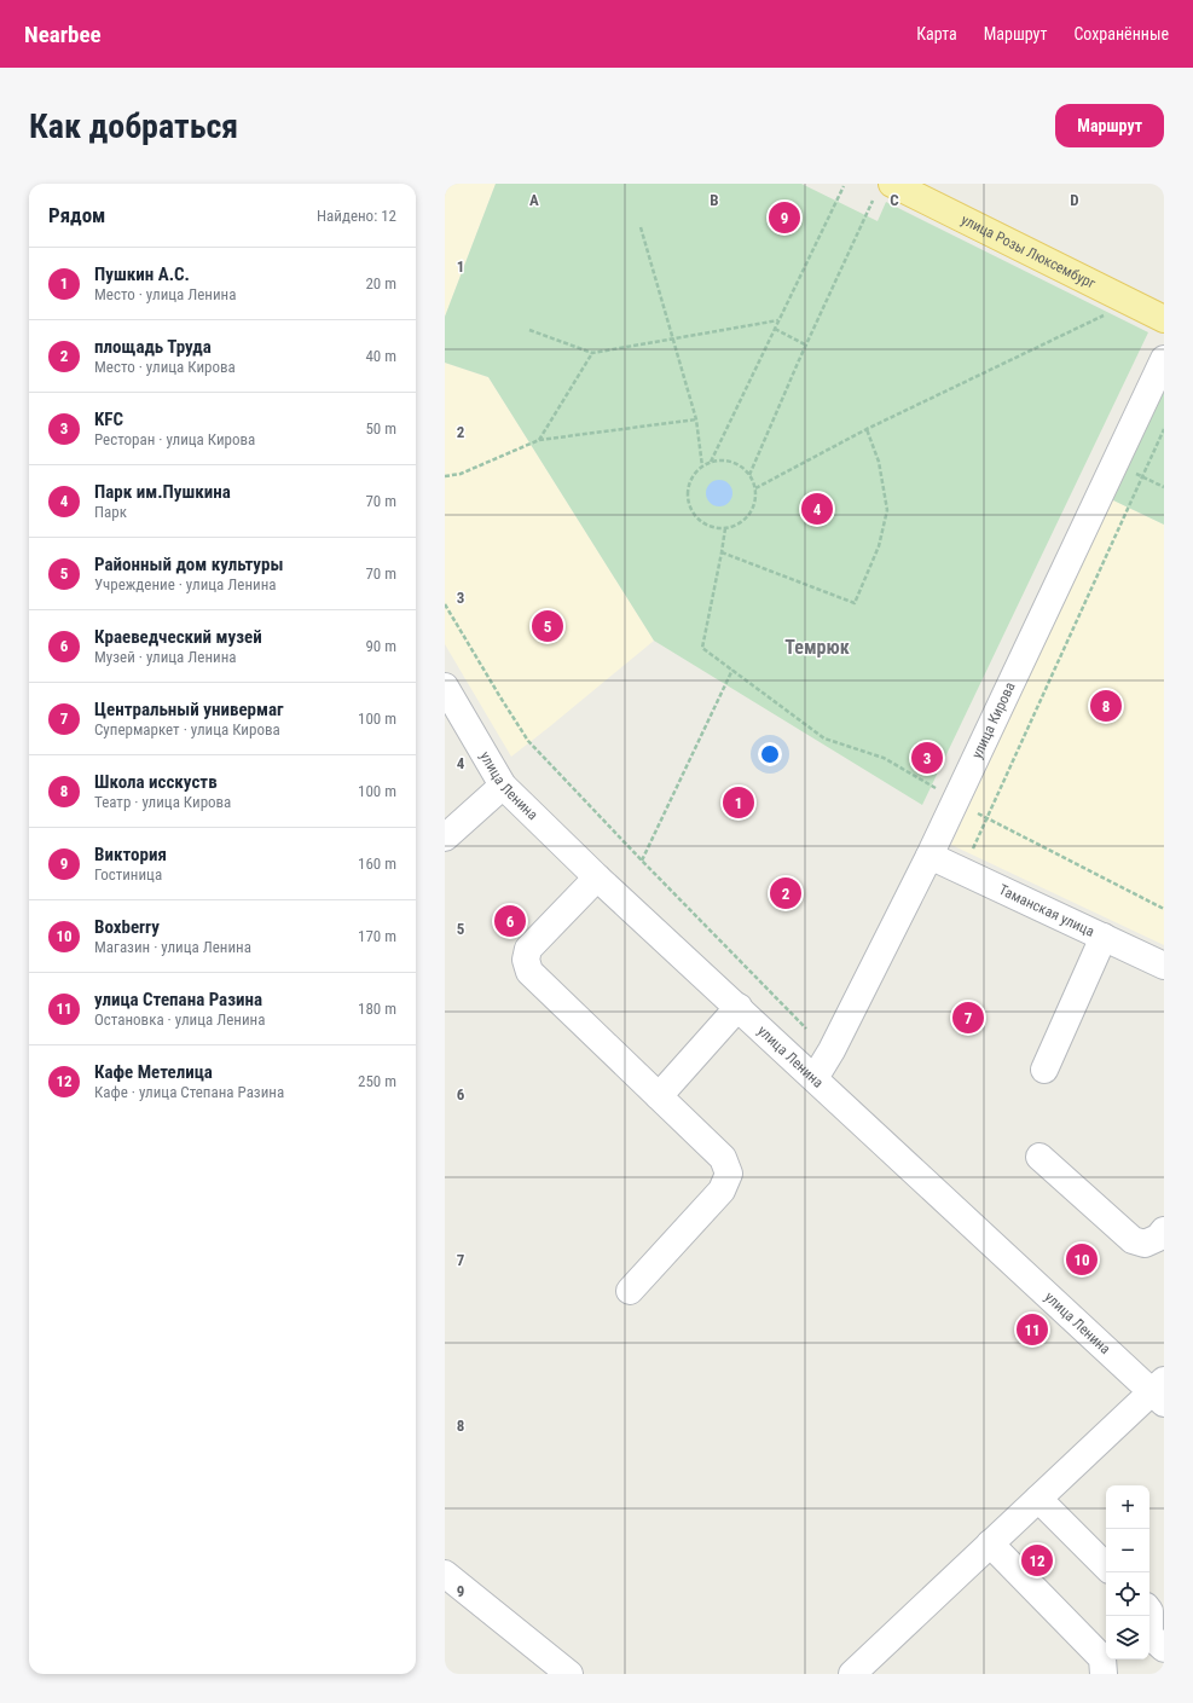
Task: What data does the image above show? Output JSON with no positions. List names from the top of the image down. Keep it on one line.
{"streets":{"main road":["улица Розы Люксембург"],"street":["улица Кирова","улица Ленина","Таманская улица"]},"crossings":[["улица Кирова","улица Ленина"],["улица Кирова","Таманская улица"]],"districts":["Темрюк"],"page":{"header":"Nearbee","nav":["Карта","Маршрут","Сохранённые"],"buttons":"Маршрут","title":"Как добраться","heading":["Рядом","Найдено: 12"],"pins":["9","4","5","8","3","1","2","6","7","10","11","12"],"list":[{"mark":"1","name":"Пушкин А.С.","note":"Место · улица Ленина","value":"20 m"},{"mark":"2","name":"площадь Труда","note":"Место · улица Кирова","value":"40 m"},{"mark":"3","name":"KFC","note":"Ресторан · улица Кирова","value":"50 m"},{"mark":"4","name":"Парк им.Пушкина","note":"Парк","value":"70 m"},{"mark":"5","name":"Районный дом культуры","note":"Учреждение · улица Ленина","value":"70 m"},{"mark":"6","name":"Краеведческий музей","note":"Музей · улица Ленина","value":"90 m"},{"mark":"7","name":"Центральный универмаг","note":"Супермаркет · улица Кирова","value":"100 m"},{"mark":"8","name":"Школа исскуств","note":"Театр · улица Кирова","value":"100 m"},{"mark":"9","name":"Виктория","note":"Гостиница","value":"160 m"},{"mark":"10","name":"Boxberry","note":"Магазин · улица Ленина","value":"170 m"},{"mark":"11","name":"улица Степана Разина","note":"Остановка · улица Ленина","value":"180 m"},{"mark":"12","name":"Кафе Метелица","note":"Кафе · улица Степана Разина","value":"250 m"}],"map_buttons":["+","−"]},"grid":{"columns":["A","B","C","D"],"rows":["1","2","3","4","5","6","7","8","9"]}}
